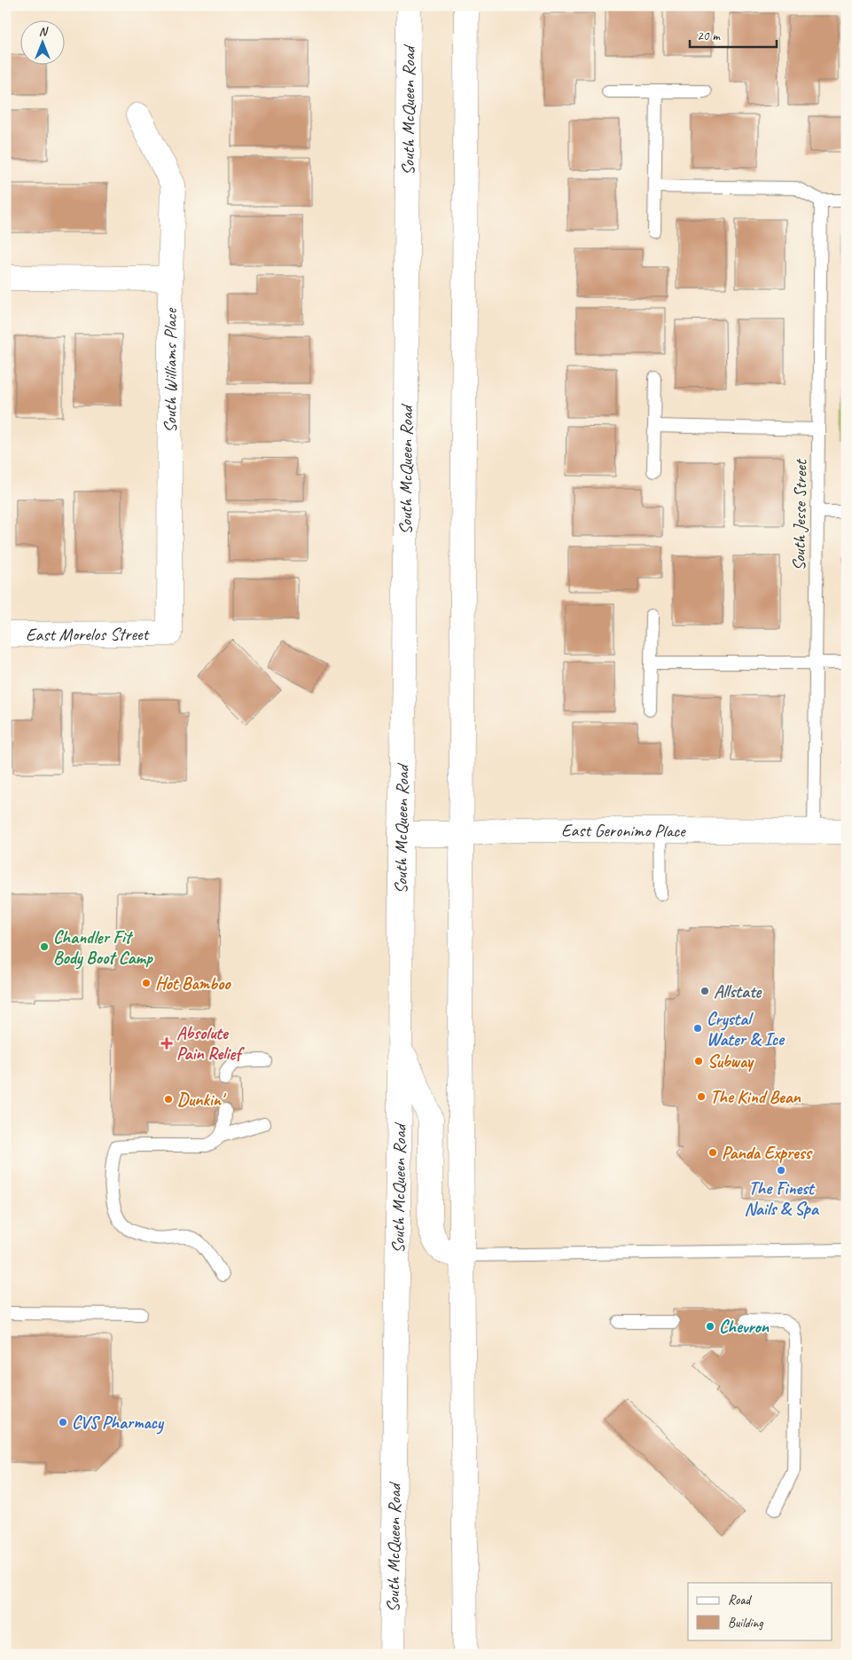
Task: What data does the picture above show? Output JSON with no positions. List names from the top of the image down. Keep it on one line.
{"streets":{"main road":["South McQueen Road","South Williams Place","East Morelos Street","East Geronimo Place"],"lane":["South Jesse Street"]},"crossings":[["South McQueen Road","East Geronimo Place"],["South Williams Place","East Morelos Street"],["South Jesse Street","East Geronimo Place"]],"places":{"other":["Chandler Fit Body Boot Camp","Hot Bamboo","Allstate","Crystal Water & Ice","Subway","The Kind Bean","Dunkin'","Panda Express","The Finest Nails & Spa","Chevron","CVS Pharmacy"],"health":["Absolute Pain Relief"]},"legend":["Road","Building"],"scale_bar":"20 m","north":"top"}
